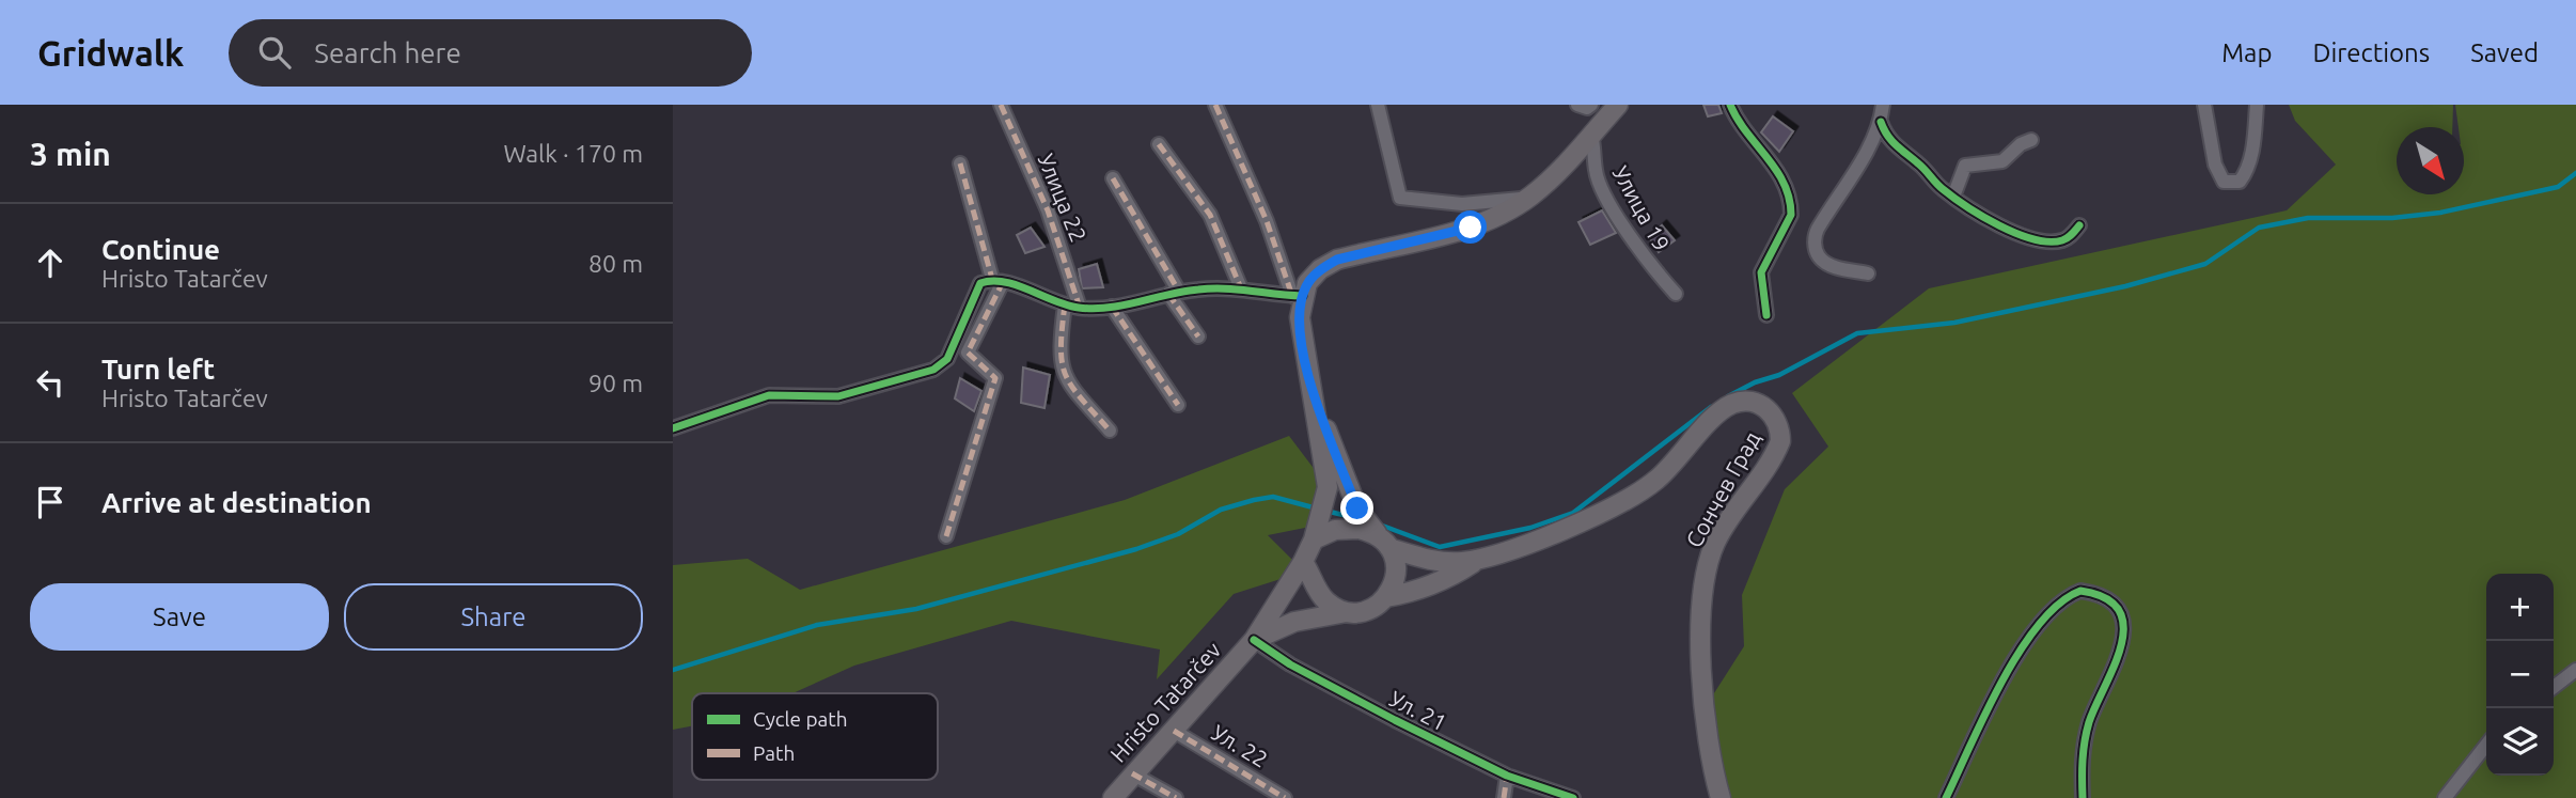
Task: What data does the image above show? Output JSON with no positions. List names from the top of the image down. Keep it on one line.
{"streets":{"main road":["Сончев Град","Hristo Tatarčev"],"street":["Улица 22","Улица 19","Ул. 21","Ул. 22"]},"crossings":[["Hristo Tatarčev","Ул. 21"],["Hristo Tatarčev","Ул. 22"]],"legend":["Cycle path","Path"],"north":"bottom right","page":{"header":"Gridwalk","search":"Search here","nav":["Map","Directions","Saved"],"heading":["3 min","Walk · 170 m"],"list":[["Continue","Hristo Tatarčev","80 m"],["Turn left","Hristo Tatarčev","90 m"],"Arrive at destination"],"buttons":["Save","Share"],"map_buttons":["+","−"]}}
